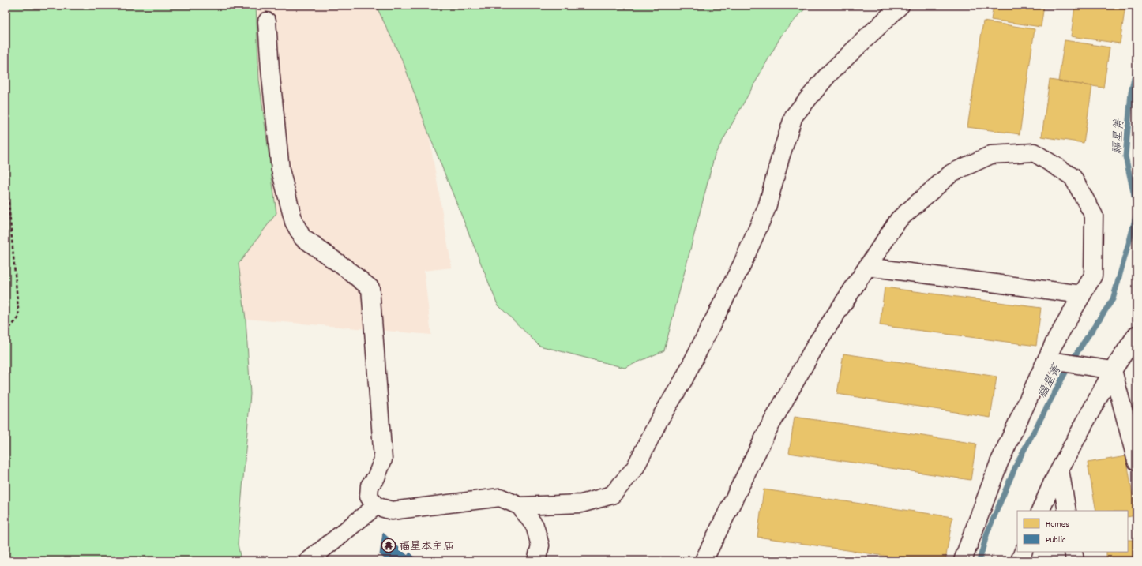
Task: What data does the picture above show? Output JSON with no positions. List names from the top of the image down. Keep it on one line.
{"water":["福星箐"],"places":{"temple":["福星本主庙"]},"legend":["Homes","Public"]}
